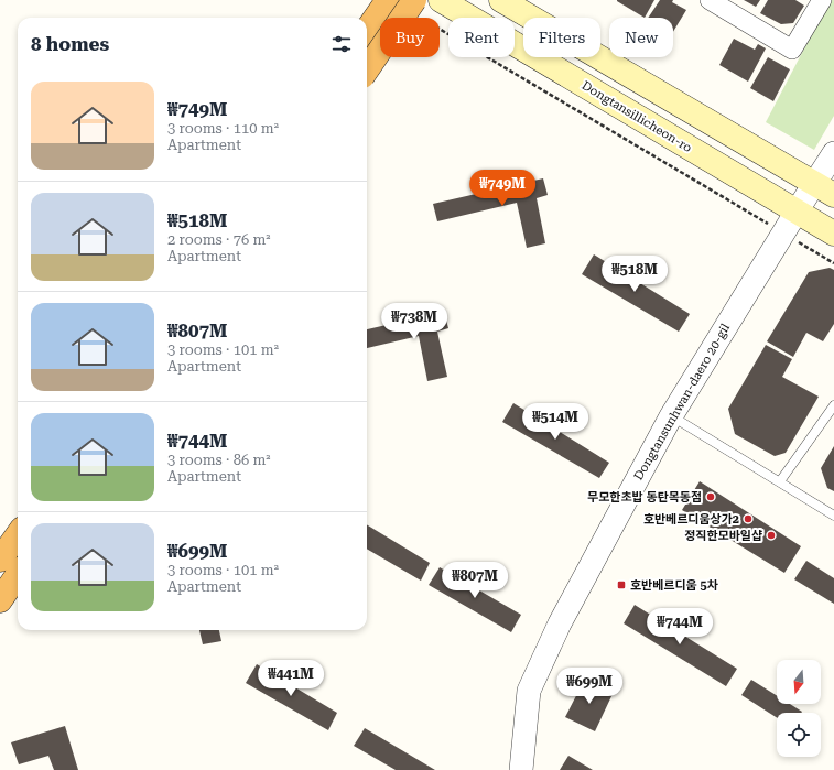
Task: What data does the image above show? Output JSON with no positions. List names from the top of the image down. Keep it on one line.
{"streets":{"main road":["Dongtansillicheon-ro"],"street":["Dongtansunhwan-daero 20-gil"]},"crossings":[["Dongtansillicheon-ro","Dongtansunhwan-daero 20-gil"]],"places":{"other":["무모한초밥 동탄목동점","호반베르디움상가2","정직한모바일샵"],"transit":["호반베르디움 5차"]},"north":"bottom","page":{"chip":["Buy","Rent","Filters","New"],"heading":"8 homes","list":[{"name":"₩749M","note":"3 rooms · 110 m² · Apartment"},{"name":"₩518M","note":"2 rooms · 76 m² · Apartment"},{"name":"₩807M","note":"3 rooms · 101 m² · Apartment"},{"name":"₩744M","note":"3 rooms · 86 m² · Apartment"},{"name":"₩699M","note":"3 rooms · 101 m² · Apartment"}],"price":["₩749M","₩518M","₩738M","₩514M","₩807M","₩744M","₩441M","₩699M"]}}
